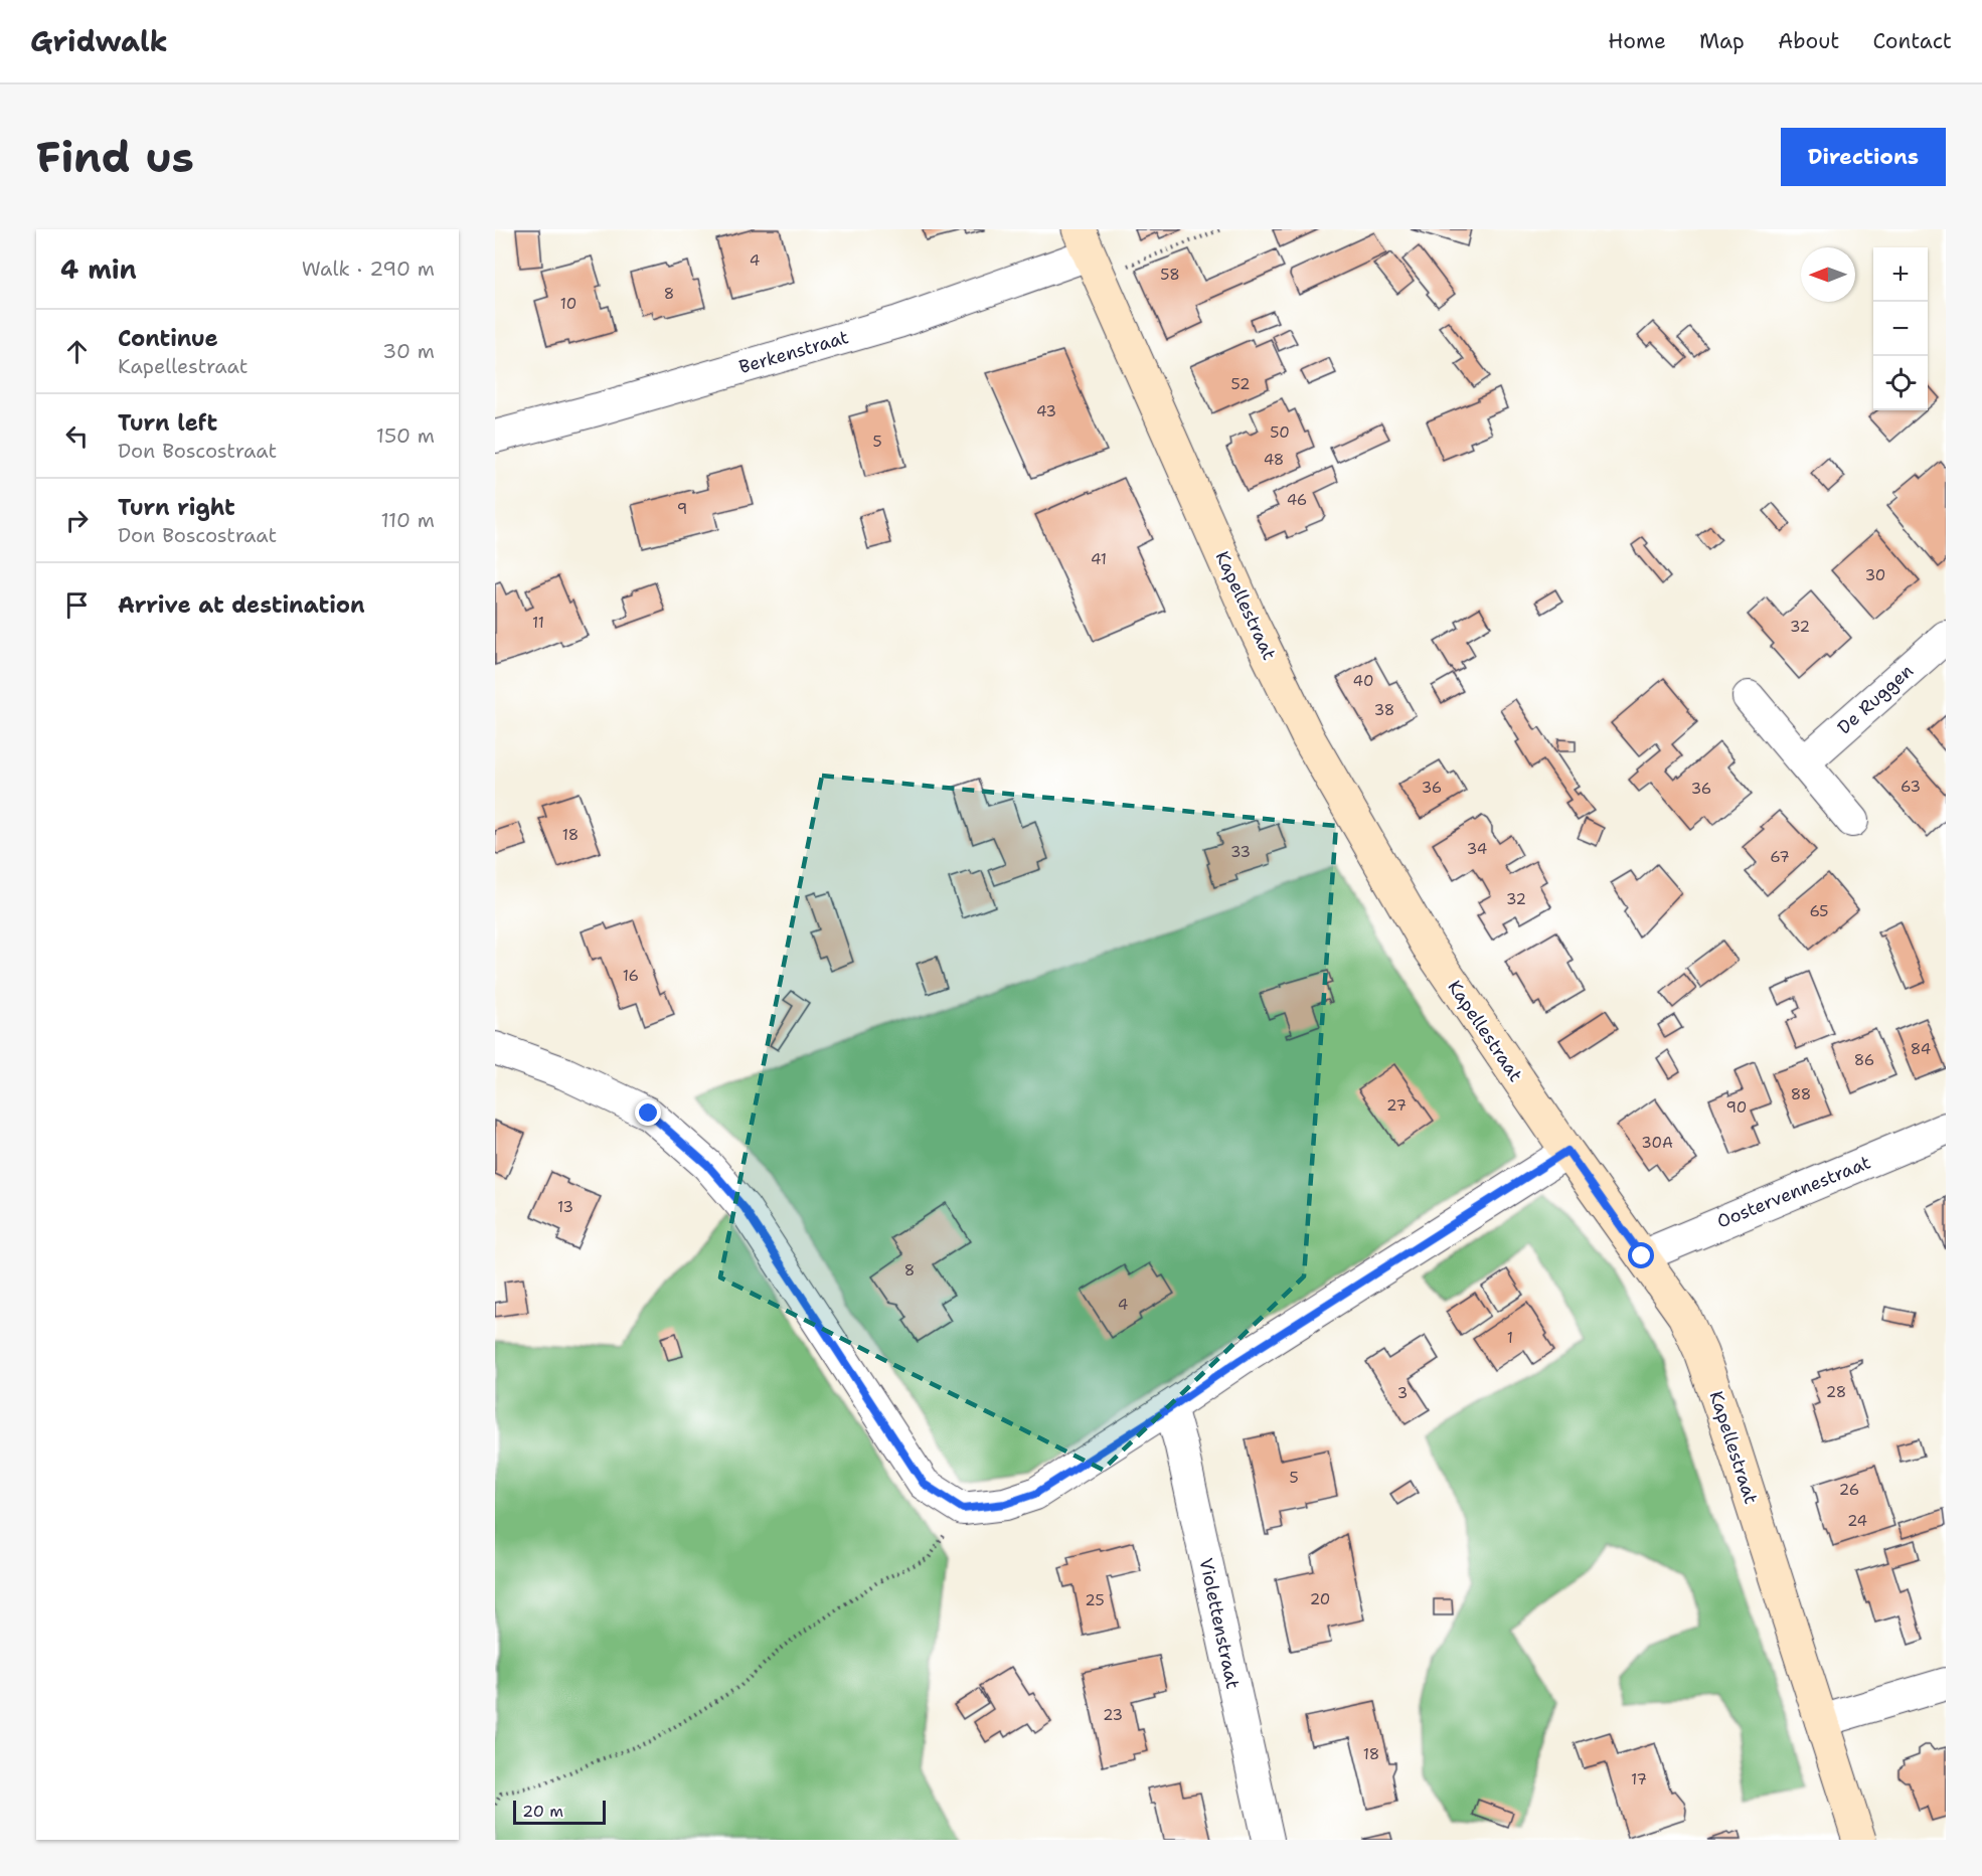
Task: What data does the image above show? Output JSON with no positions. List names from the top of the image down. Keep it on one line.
{"streets":{"street":["Berkenstraat","Kapellestraat","De Ruggen","Oostervennestraat","Violettenstraat"]},"crossings":[["Berkenstraat","Kapellestraat"],["Kapellestraat","Oostervennestraat"]],"house_numbers":["4","58","8","10","52","43","50","5","48","46","9","41","30","11","32","40","38","63","36","36","18","34","33","67","32","65","16","84","86","88","27","90","30A","13","8","4","1","28","3","5","26","24","20","25","23","18","17"],"scale_bar":"20 m","north":"left","page":{"header":"Gridwalk","nav":["Home","Map","About","Contact"],"buttons":"Directions","title":"Find us","heading":["4 min","Walk · 290 m"],"map_buttons":["+","−"],"list":[["Continue","Kapellestraat","30 m"],["Turn left","Don Boscostraat","150 m"],["Turn right","Don Boscostraat","110 m"],"Arrive at destination"],"scale":"20 m"}}
